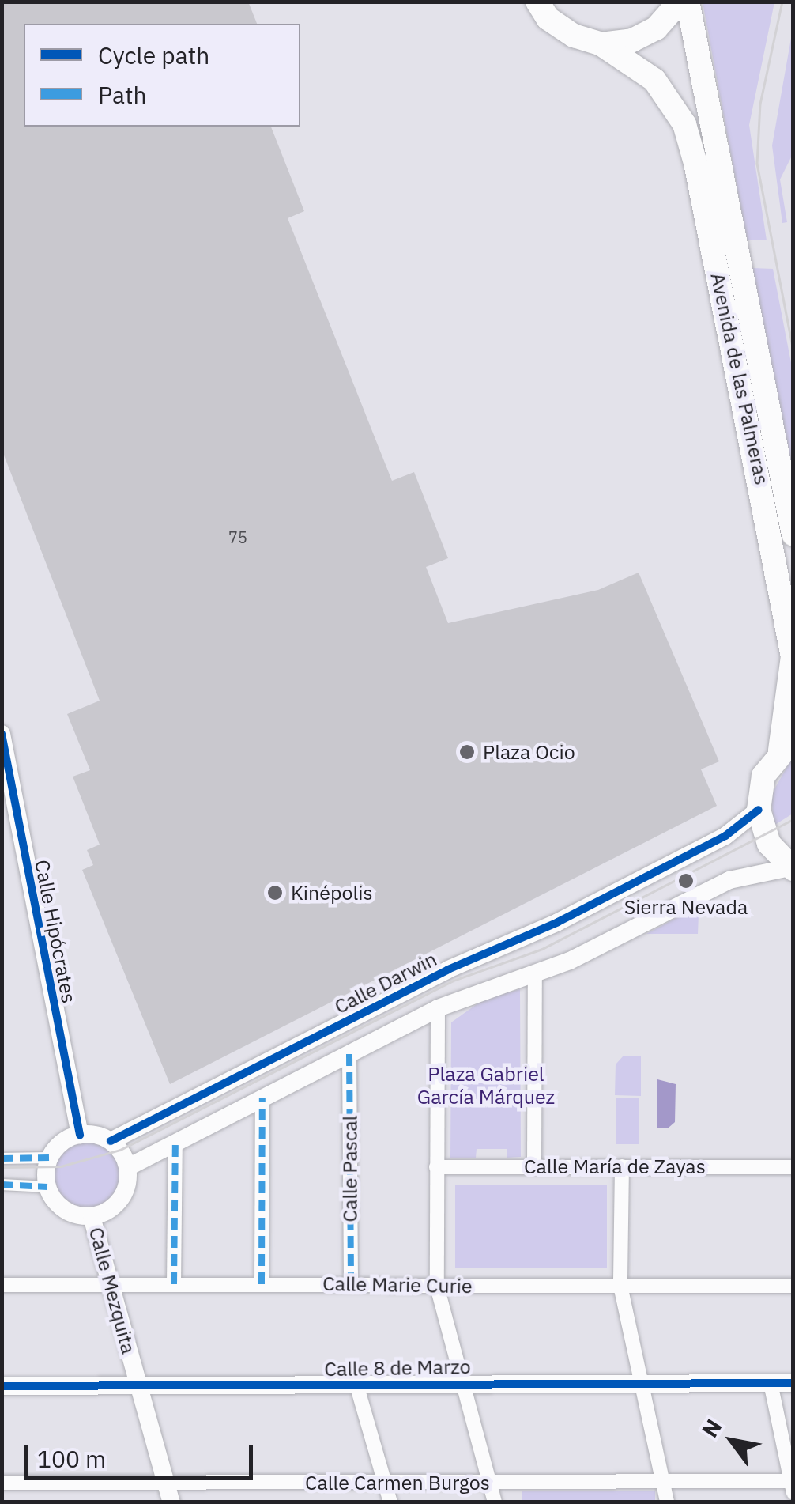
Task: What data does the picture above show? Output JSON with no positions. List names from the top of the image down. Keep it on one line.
{"streets":{"main road":["Avenida de las Palmeras"],"street":["Calle Hipócrates","Calle Darwin","Calle María de Zayas","Calle Pascal","Calle Marie Curie","Calle Mezquita","Calle 8 de Marzo","Calle Carmen Burgos"]},"crossings":[["Calle Hipócrates","Calle Darwin"],["Calle Hipócrates","Calle Mezquita"],["Calle Darwin","Calle Mezquita"],["Calle Pascal","Calle Marie Curie"],["Calle Marie Curie","Calle Mezquita"],["Calle Mezquita","Calle 8 de Marzo"],["Calle Mezquita","Calle Carmen Burgos"]],"parks":["Plaza Gabriel García Márquez"],"places":["Plaza Ocio","Sierra Nevada","Kinépolis"],"house_numbers":["75"],"legend":["Cycle path","Path"],"scale_bar":"100 m","north":"top left"}
